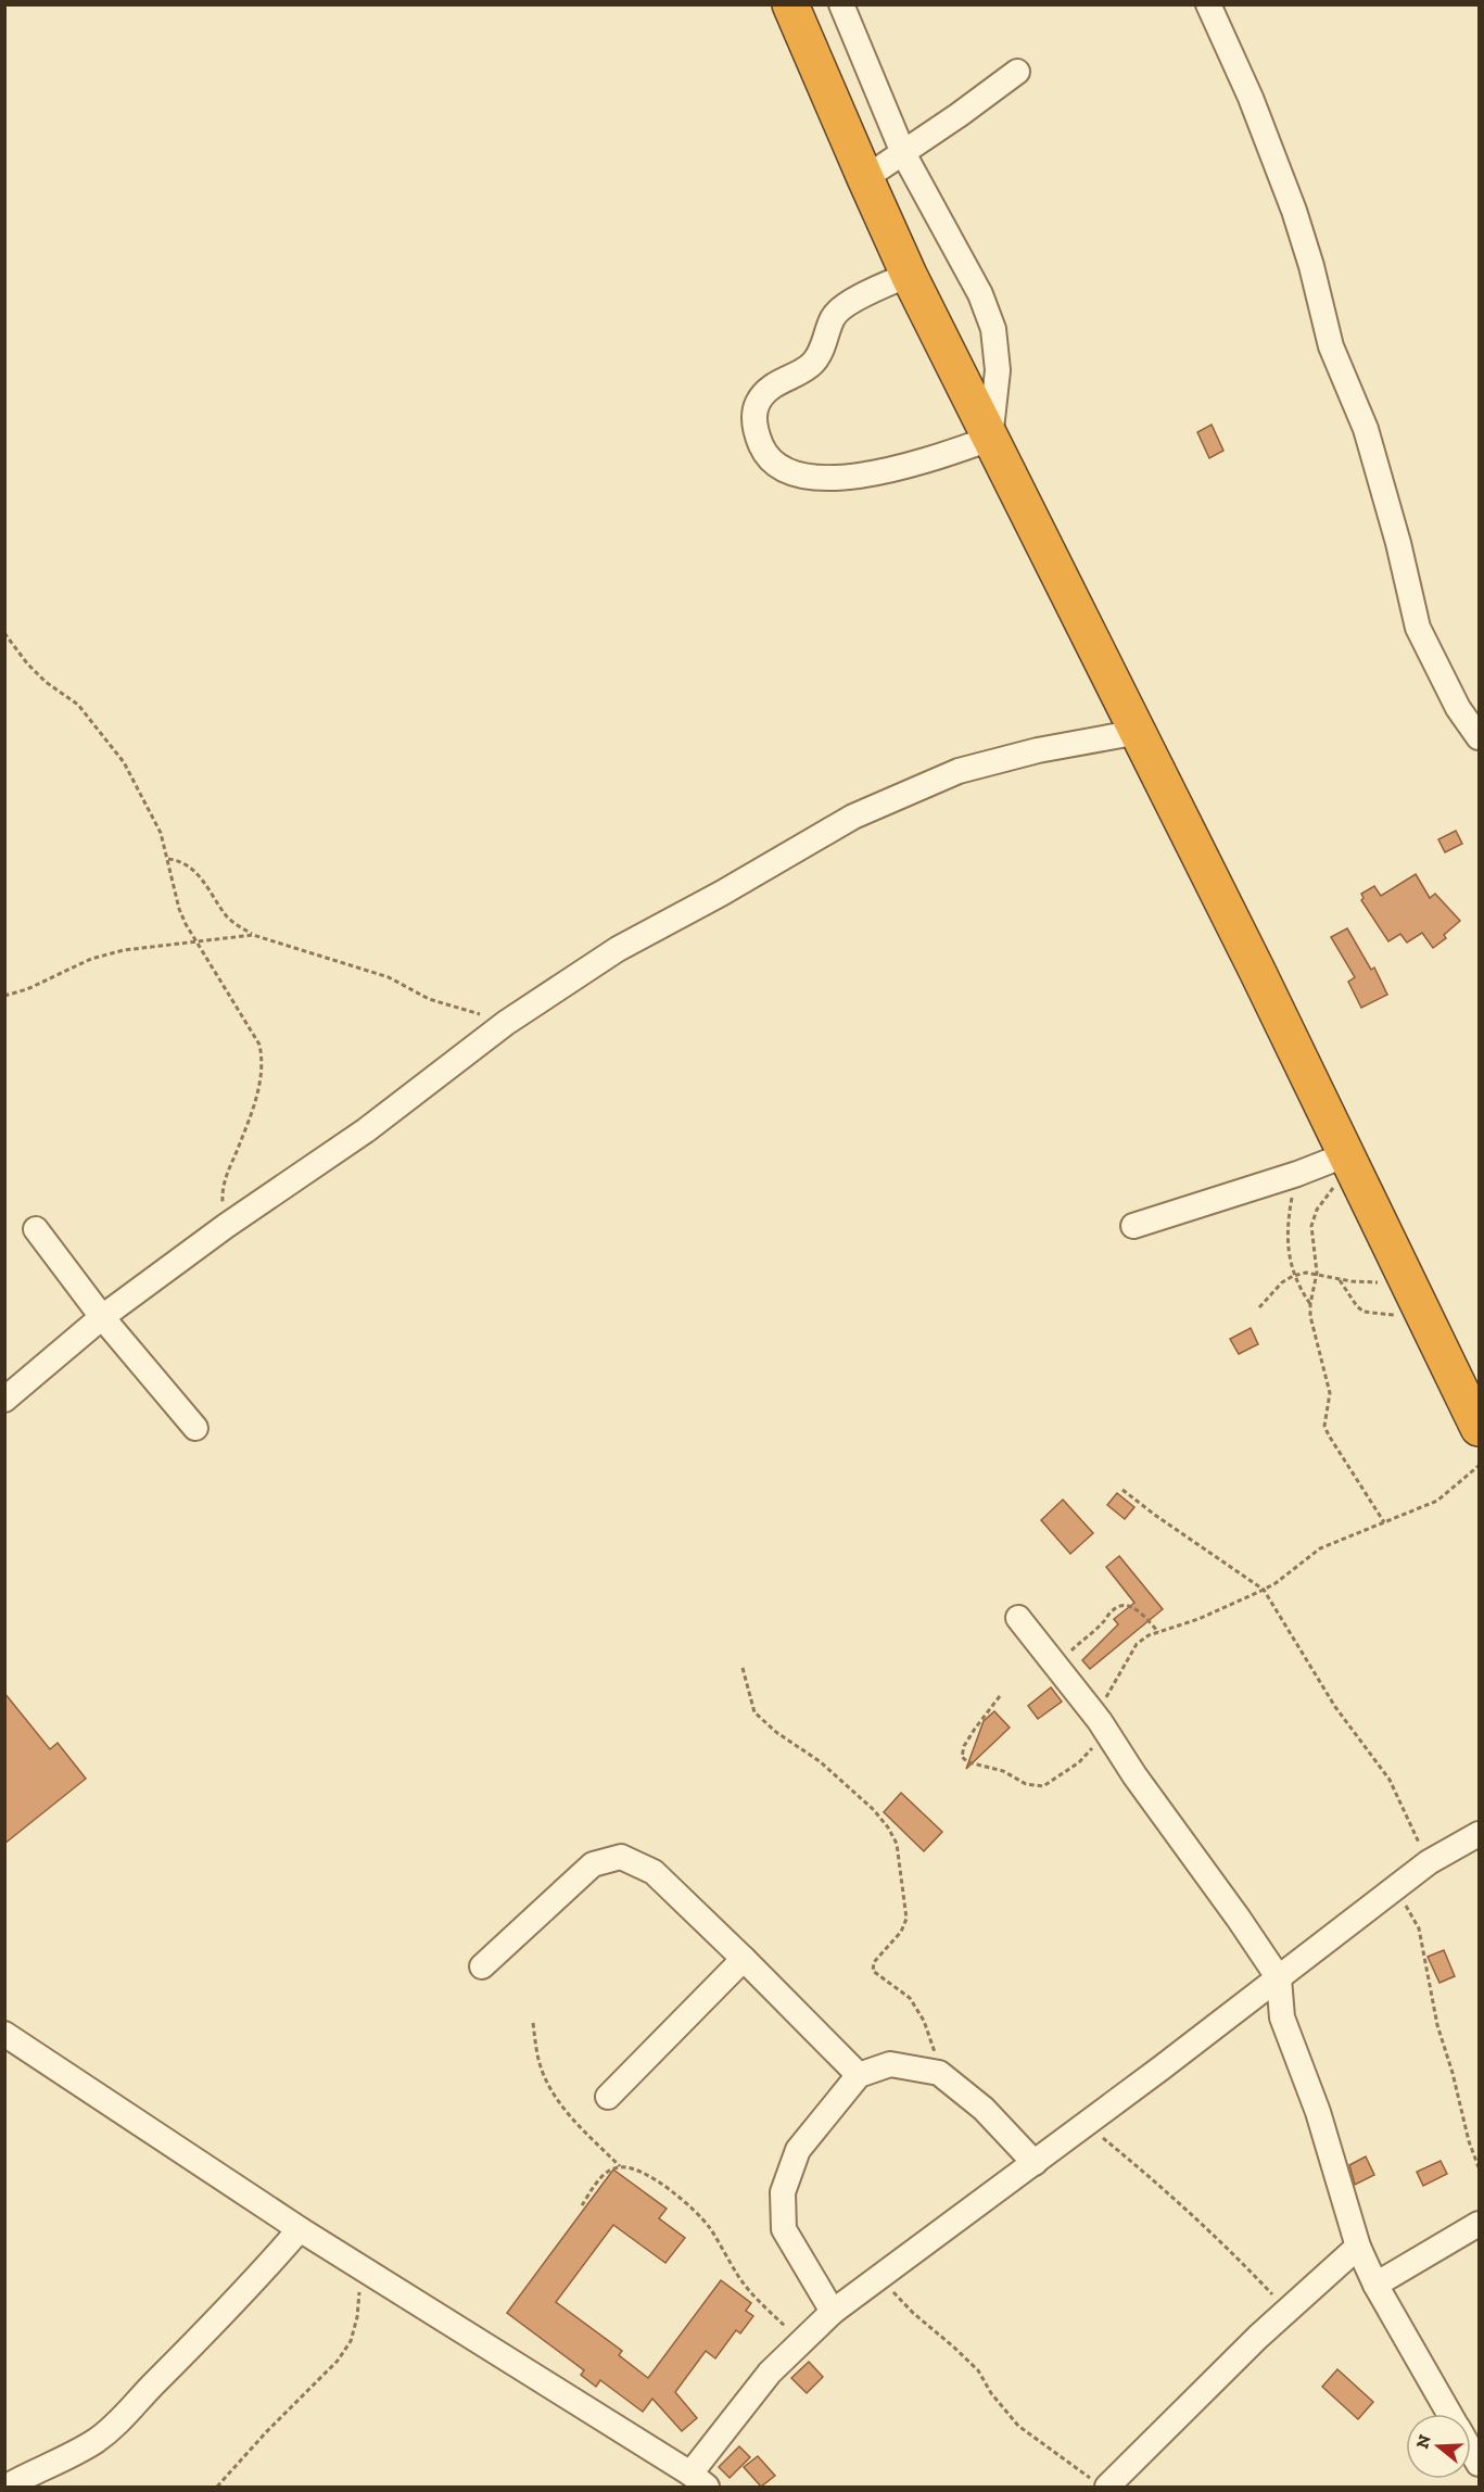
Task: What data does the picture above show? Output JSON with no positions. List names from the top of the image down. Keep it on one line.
{"north":"left"}
